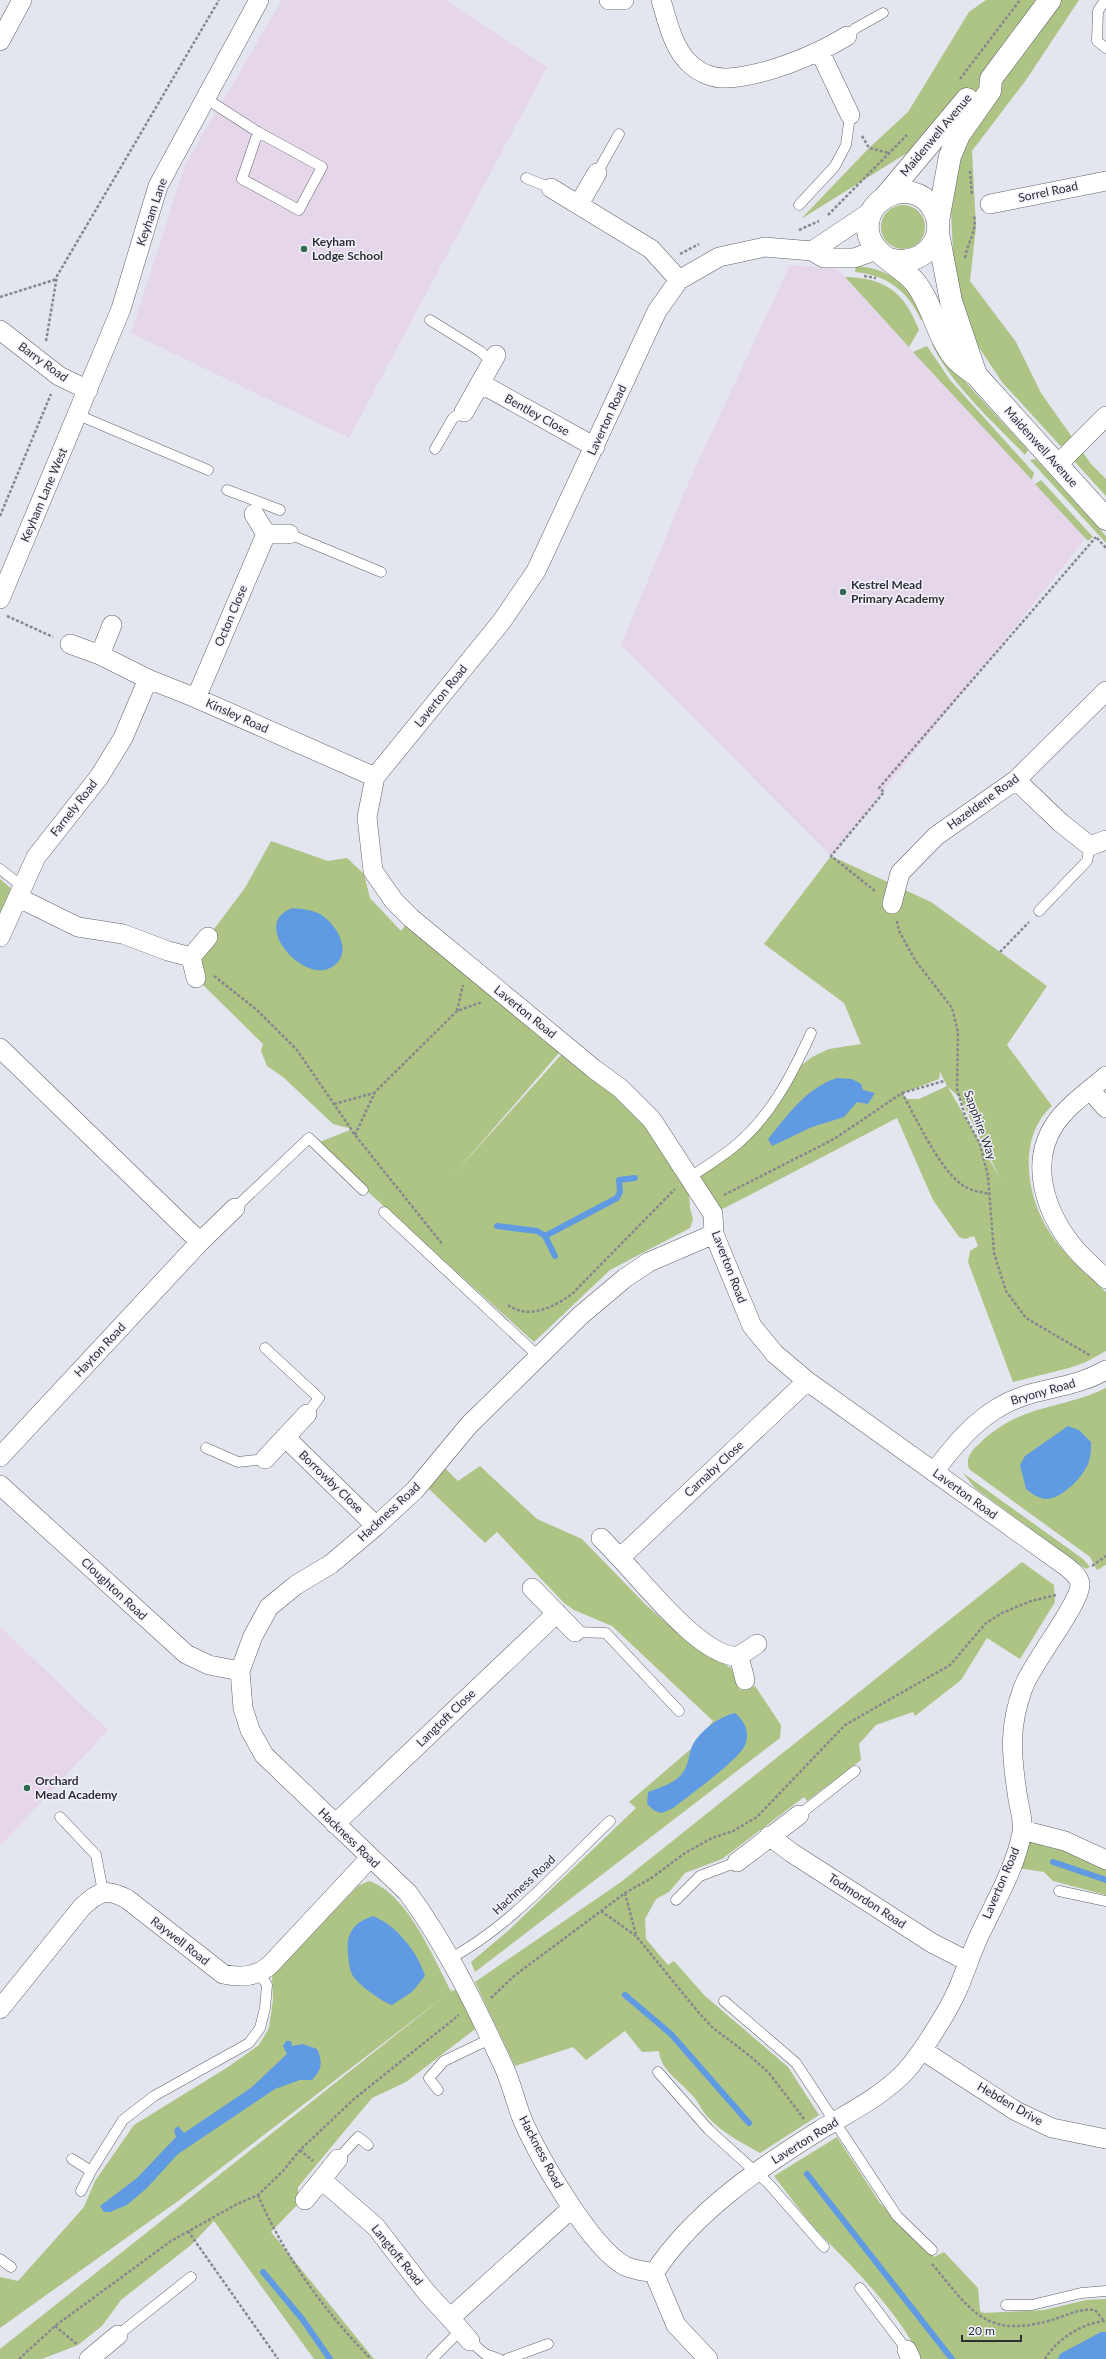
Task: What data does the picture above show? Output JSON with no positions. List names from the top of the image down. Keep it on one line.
{"streets":{"street":["Maidenwell Avenue","Sorrel Road","Keyham Lane","Barry Road","Bentley Close","Laverton Road","Keyham Lane West","Octon Close","Kinsley Road","Hazeldene Road","Farnely Road","Hayton Road","Bryony Road","Carnaby Close","Borrowby Close","Hackness Road","Cloughton Road","Langtoft Close","Todmordon Road","Raywell Road","Hebden Drive","Langtoft Road"],"lane":["Hachness Road"],"path":["Sapphire Way"]},"crossings":[["Maidenwell Avenue","Laverton Road"],["Keyham Lane","Barry Road"],["Keyham Lane","Keyham Lane West"],["Barry Road","Keyham Lane West"],["Bentley Close","Laverton Road"],["Laverton Road","Kinsley Road"],["Laverton Road","Bryony Road"],["Laverton Road","Carnaby Close"],["Laverton Road","Hackness Road"],["Laverton Road","Todmordon Road"],["Laverton Road","Hebden Drive"],["Octon Close","Kinsley Road"],["Kinsley Road","Farnely Road"],["Hazeldene Road","Sapphire Way"],["Sapphire Way","Bryony Road"],["Borrowby Close","Hackness Road"],["Hackness Road","Cloughton Road"],["Hackness Road","Langtoft Close"],["Hackness Road","Hachness Road"]],"places":["Keyham Lodge School","Kestrel Mead Primary Academy","Orchard Mead Academy"],"scale_bar":"20 m"}
